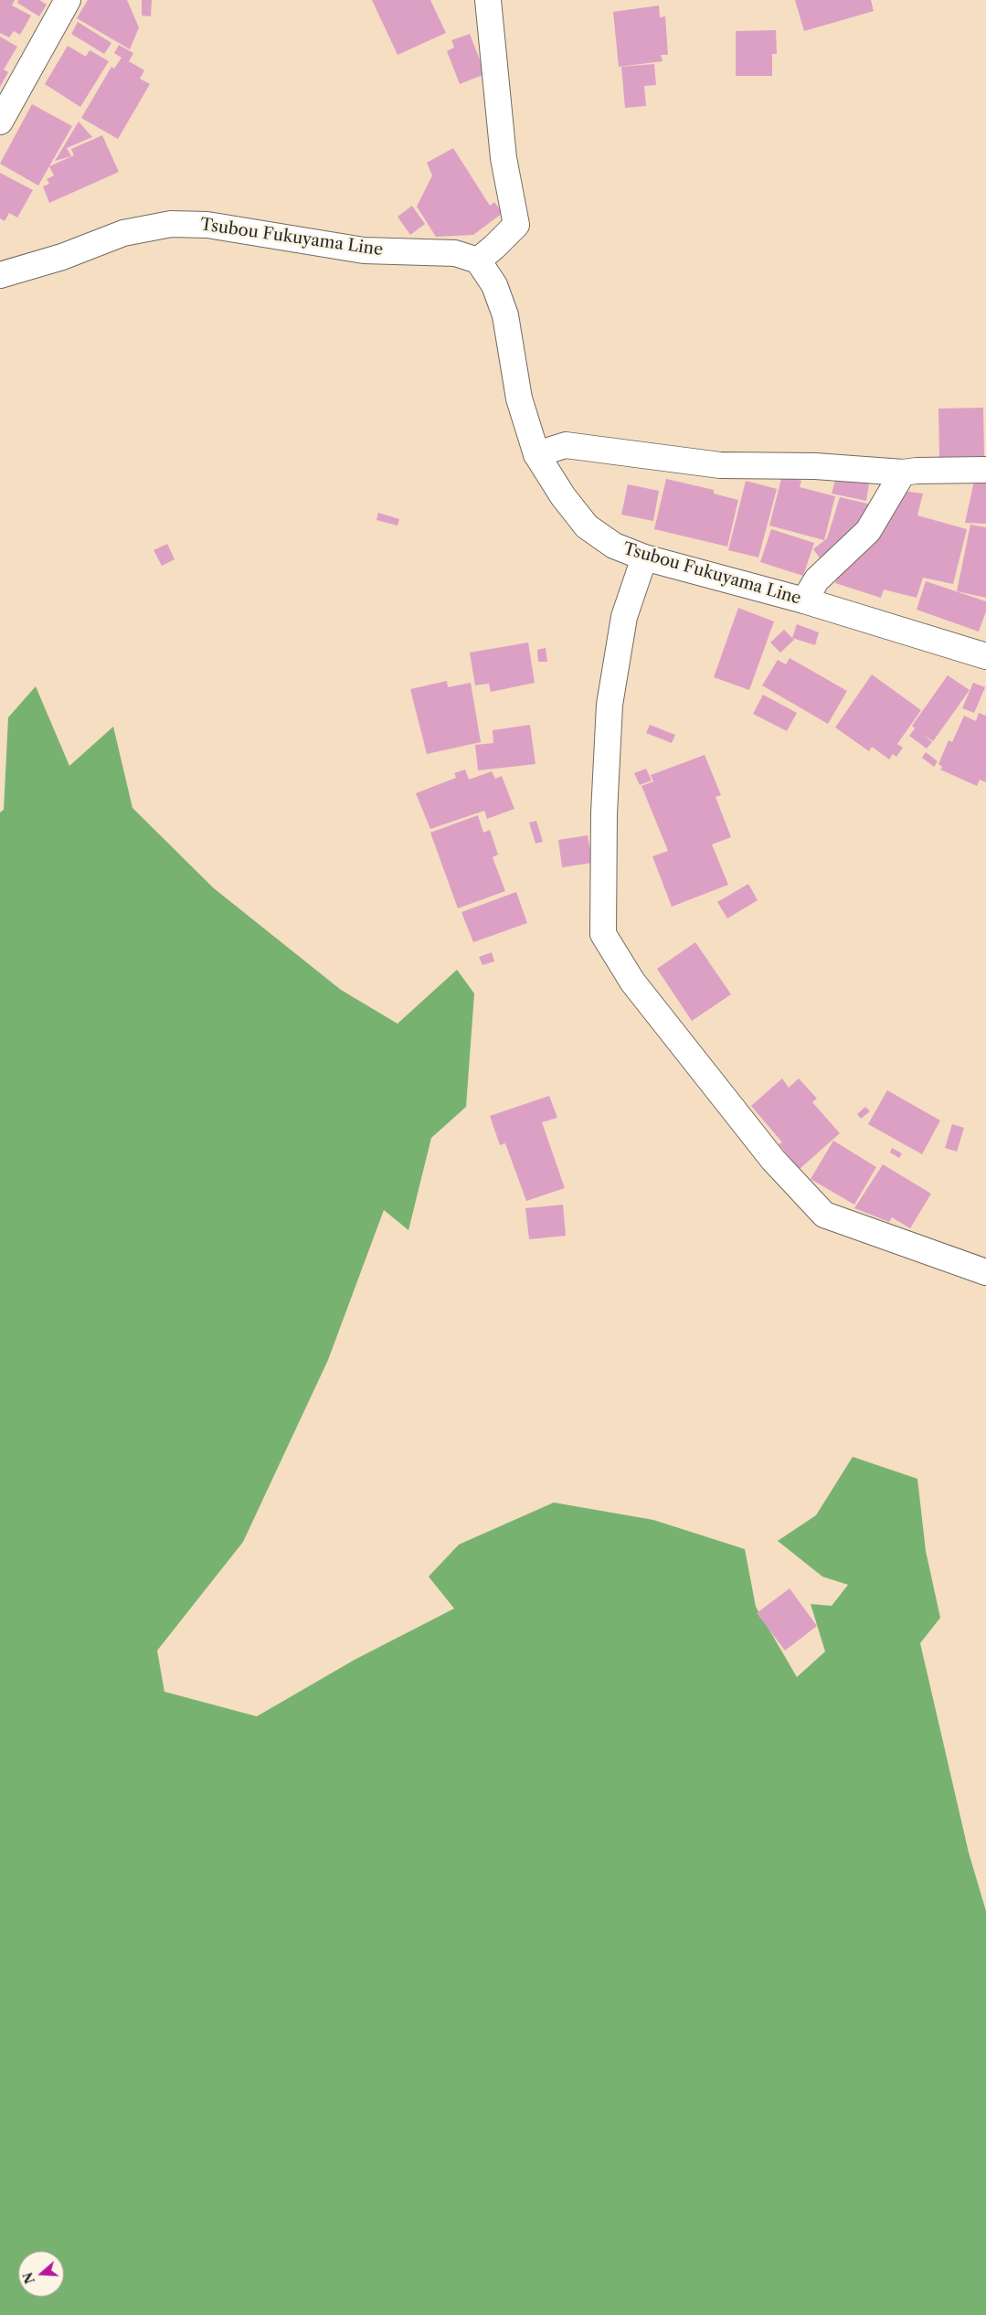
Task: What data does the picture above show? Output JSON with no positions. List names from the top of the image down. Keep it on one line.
{"streets":{"street":["Tsubou Fukuyama Line"]},"north":"left"}
